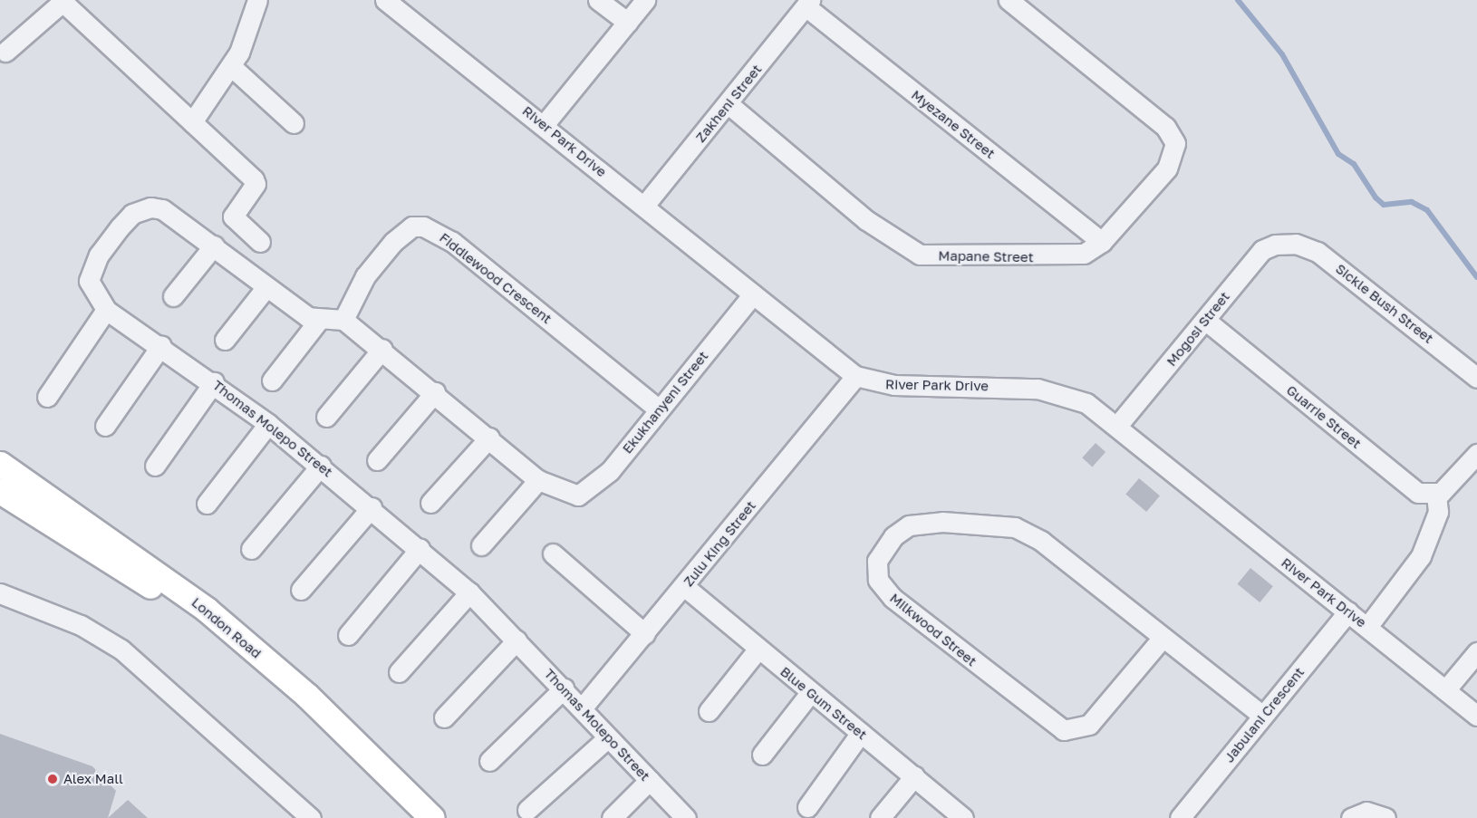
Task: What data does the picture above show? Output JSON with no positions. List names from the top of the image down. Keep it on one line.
{"streets":{"main road":["London Road"],"street":["Zakheni Street","Myezane Street","River Park Drive","Mapane Street","Fiddlewood Crescent","Sickle Bush Street","Mogosi Street","Ekukhanyeni Street","Guarrie Street","Thomas Molepo Street","Zulu King Street","Milkwood Street","Blue Gum Street","Jabulani Crescent"]},"crossings":[["Zakheni Street","Myezane Street"],["Zakheni Street","River Park Drive"],["Zakheni Street","Mapane Street"],["Myezane Street","Mapane Street"],["River Park Drive","Mogosi Street"],["River Park Drive","Ekukhanyeni Street"],["River Park Drive","Zulu King Street"],["River Park Drive","Jabulani Crescent"],["Fiddlewood Crescent","Ekukhanyeni Street"],["Fiddlewood Crescent","Thomas Molepo Street"],["Sickle Bush Street","Mogosi Street"],["Mogosi Street","Guarrie Street"],["Thomas Molepo Street","Zulu King Street"],["Zulu King Street","Blue Gum Street"],["Milkwood Street","Jabulani Crescent"]],"places":["Alex Mall"]}
